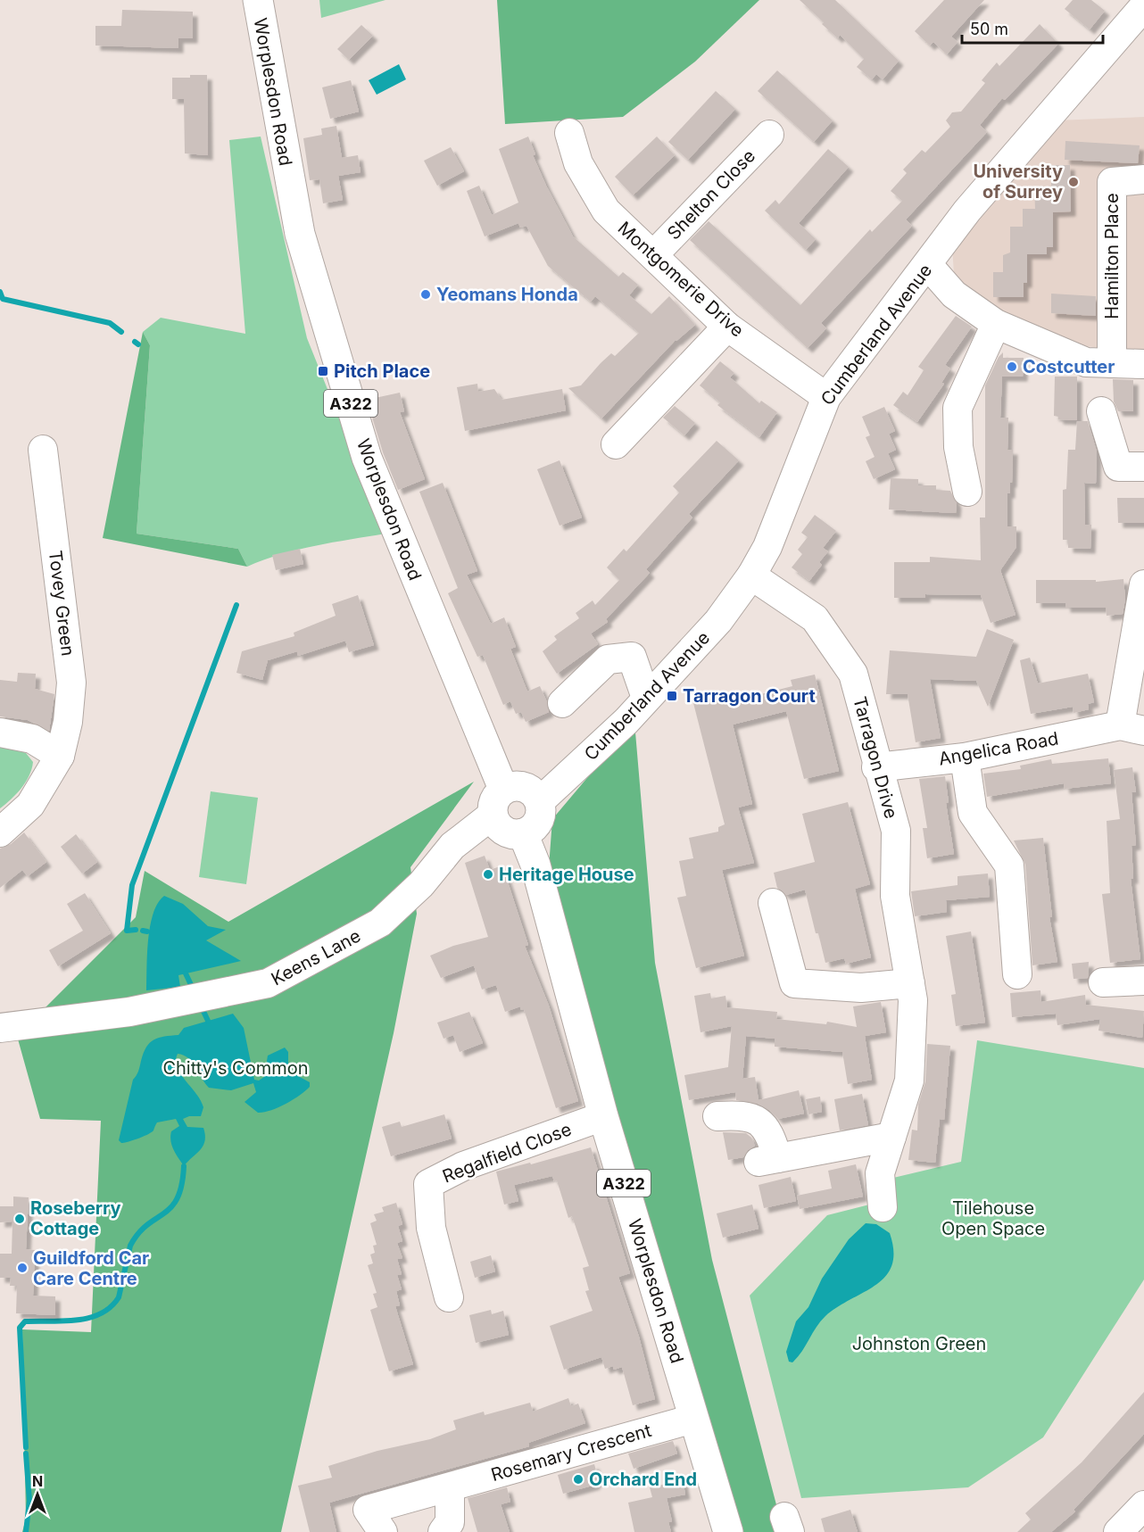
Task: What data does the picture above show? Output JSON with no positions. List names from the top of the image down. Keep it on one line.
{"streets":{"main road":["Worplesdon Road","A322"],"street":["Shelton Close","Hamilton Place","Montgomerie Drive","Cumberland Avenue","Tovey Green","Angelica Road","Tarragon Drive","Keens Lane","Regalfield Close","Rosemary Crescent"]},"crossings":[["Worplesdon Road","Cumberland Avenue"],["Worplesdon Road","Keens Lane"],["Worplesdon Road","Regalfield Close"],["Worplesdon Road","Rosemary Crescent"],["Shelton Close","Montgomerie Drive"],["Montgomerie Drive","Cumberland Avenue"],["Cumberland Avenue","Tarragon Drive"],["Cumberland Avenue","Keens Lane"],["Angelica Road","Tarragon Drive"]],"parks":["Chitty's Common","Tilehouse Open Space","Johnston Green"],"places":{"other":["University of Surrey","Yeomans Honda","Costcutter","Heritage House","Roseberry Cottage","Guildford Car Care Centre","Orchard End"],"transit":["Pitch Place","Tarragon Court"]},"scale_bar":"50 m","north":"top"}
